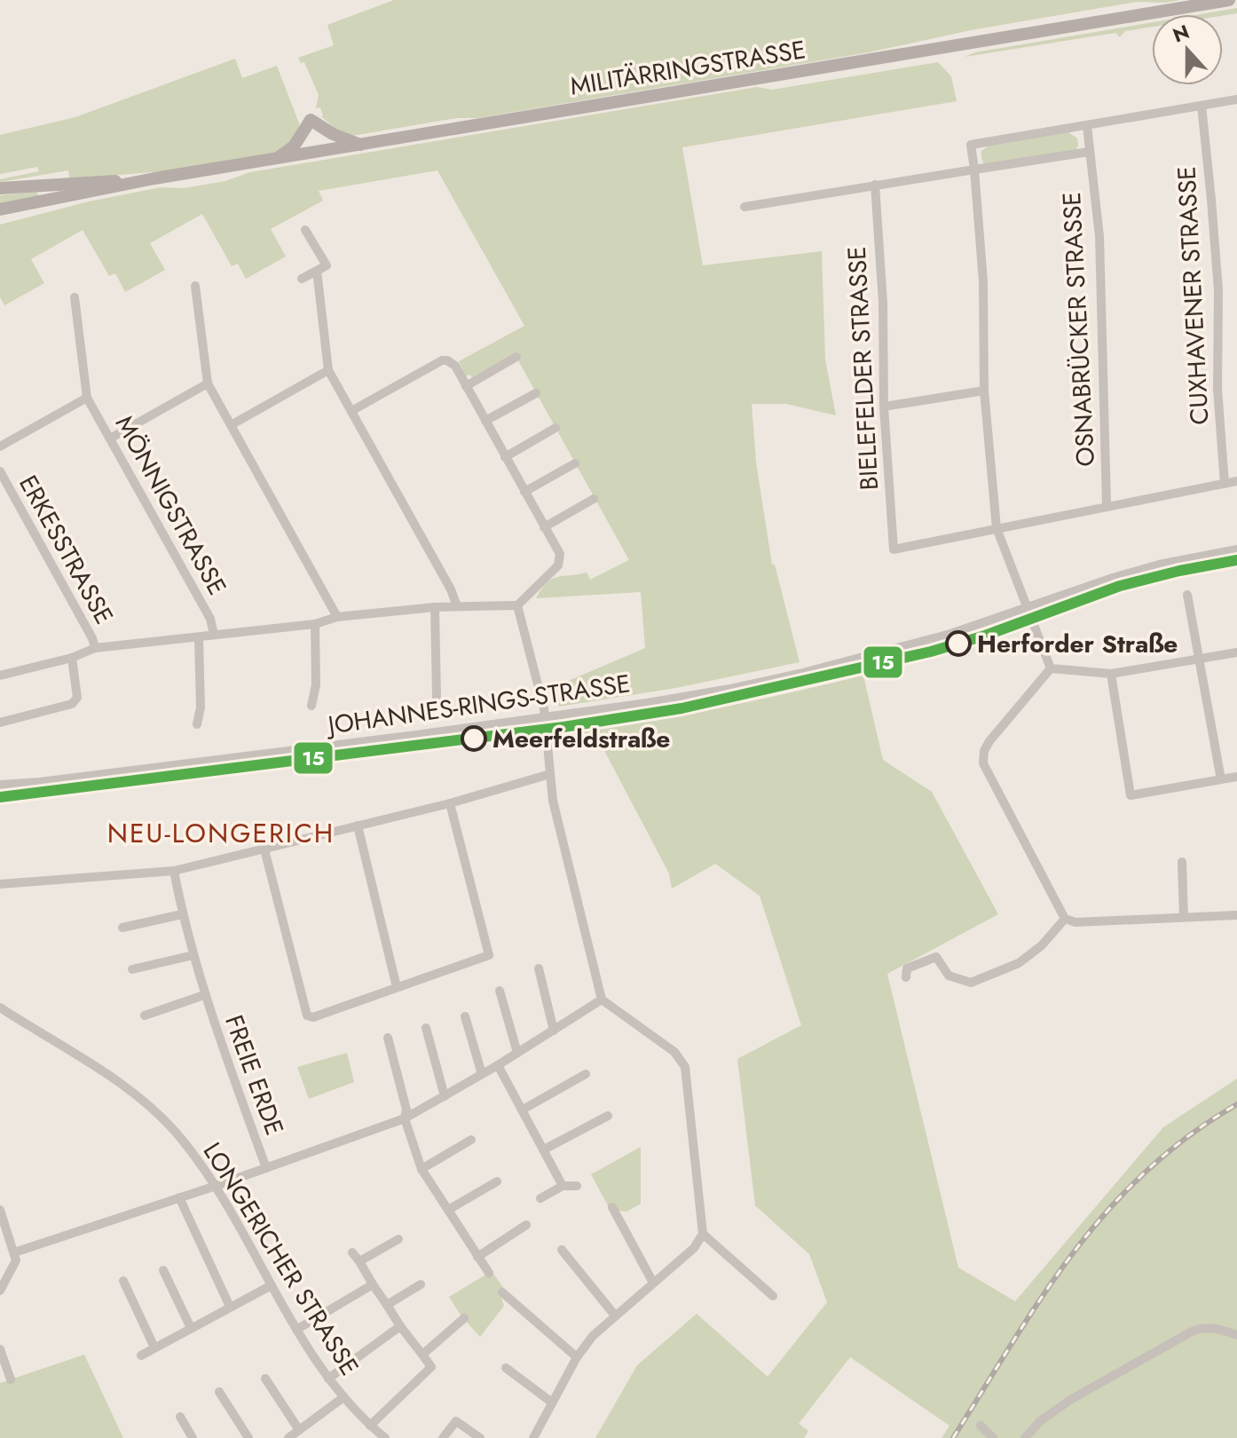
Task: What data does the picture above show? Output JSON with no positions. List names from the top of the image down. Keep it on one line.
{"streets":{"main road":["MILITÄRRINGSTRASSE"],"street":["CUXHAVENER STRASSE","OSNABRÜCKER STRASSE","BIELEFELDER STRASSE","MÖNNIGSTRASSE","ERKESSTRASSE","JOHANNES-RINGS-STRASSE","FREIE ERDE","LONGERICHER STRASSE"]},"districts":["NEU-LONGERICH"],"places":["Herforder Straße","Meerfeldstraße"],"lines":["transit line 15"],"north":"top"}
